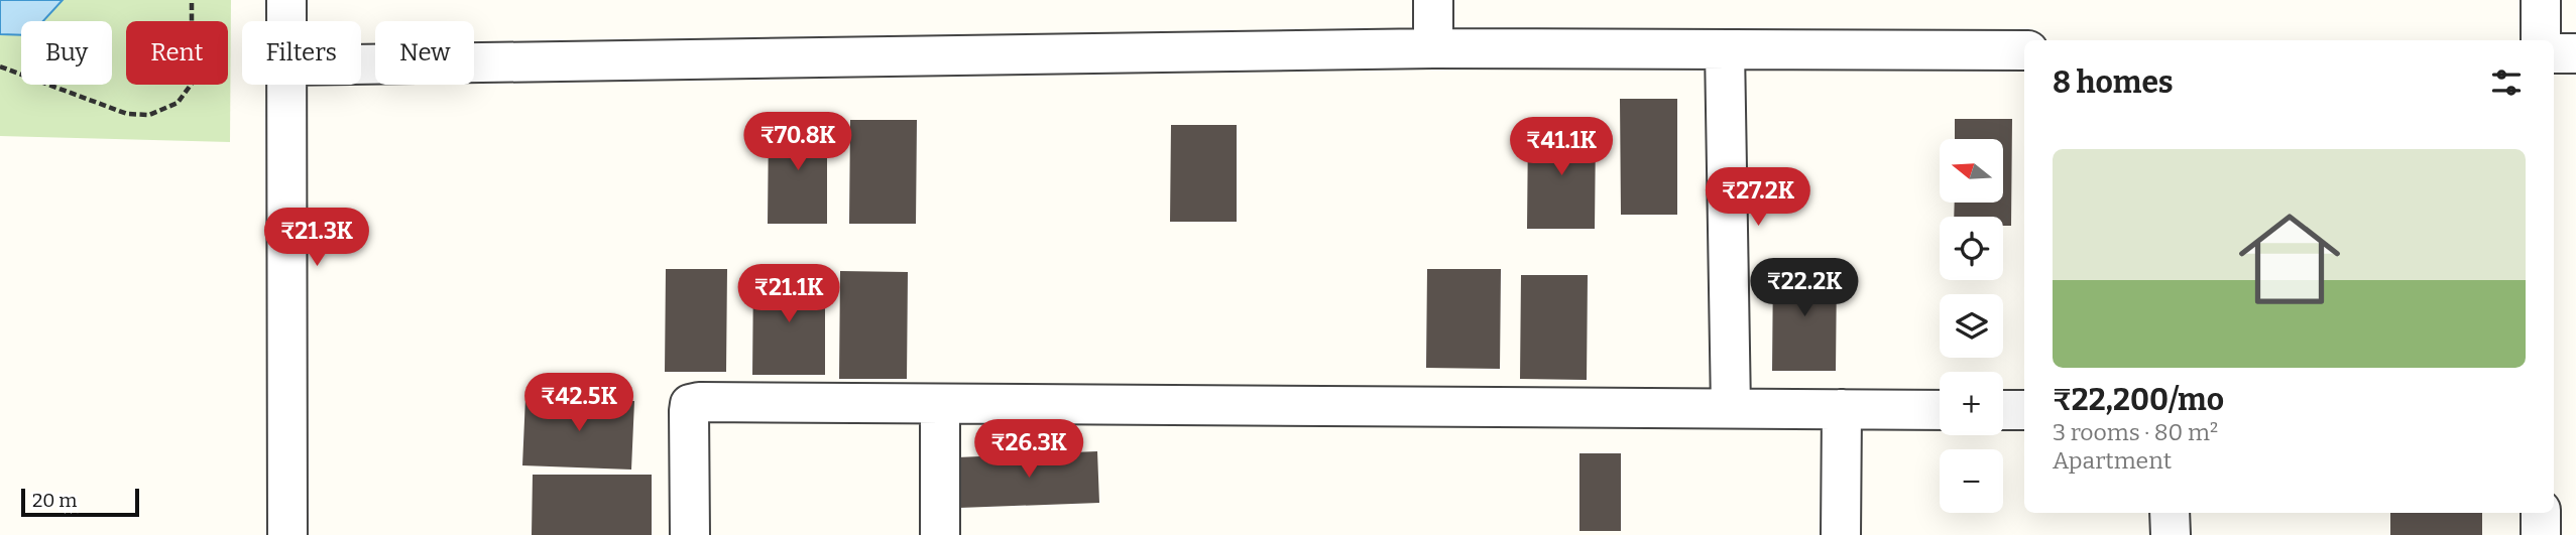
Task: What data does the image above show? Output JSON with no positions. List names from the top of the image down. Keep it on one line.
{"scale_bar":"20 m","north":"left","page":{"chip":["Buy","Rent","Filters","New"],"heading":"8 homes","price":["₹70.8K","₹41.1K","₹27.2K","₹21.3K","₹22.2K","₹21.1K","₹42.5K","₹26.3K"],"list":[{"name":"₹22,200/mo","note":"3 rooms · 80 m² · Apartment"}],"map_buttons":["+","−"],"scale":"20 m"}}
